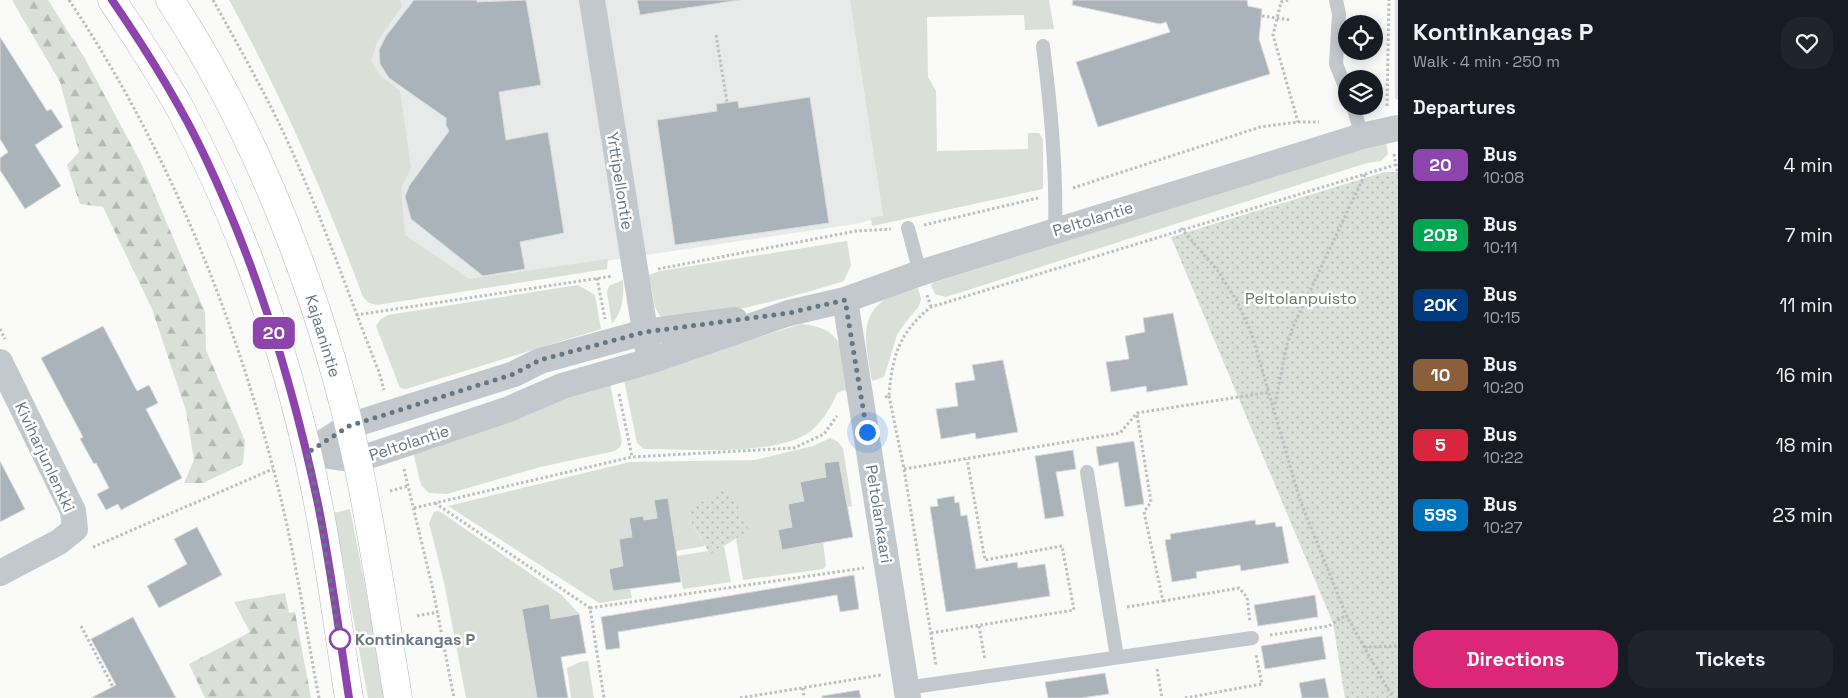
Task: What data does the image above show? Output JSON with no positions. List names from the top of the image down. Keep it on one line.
{"streets":{"main road":["Kajaanintie"],"street":["Yrttipellontie","Peltolantie","Kiviharjunlenkki","Peltolankaari"]},"crossings":[["Yrttipellontie","Peltolantie"],["Peltolantie","Kajaanintie"],["Peltolantie","Peltolankaari"]],"parks":["Peltolanpuisto"],"places":["Kontinkangas P"],"lines":["bus line 20"],"page":{"on_map":"20","heading":[["Kontinkangas P","Walk · 4 min · 250 m"],"Departures"],"list":[{"mark":"20","name":"Bus","note":"10:08","value":"4 min"},{"mark":"20B","name":"Bus","note":"10:11","value":"7 min"},{"mark":"20K","name":"Bus","note":"10:15","value":"11 min"},{"mark":"10","name":"Bus","note":"10:20","value":"16 min"},{"mark":"5","name":"Bus","note":"10:22","value":"18 min"},{"mark":"59S","name":"Bus","note":"10:27","value":"23 min"}],"buttons":["Directions","Tickets"]}}
